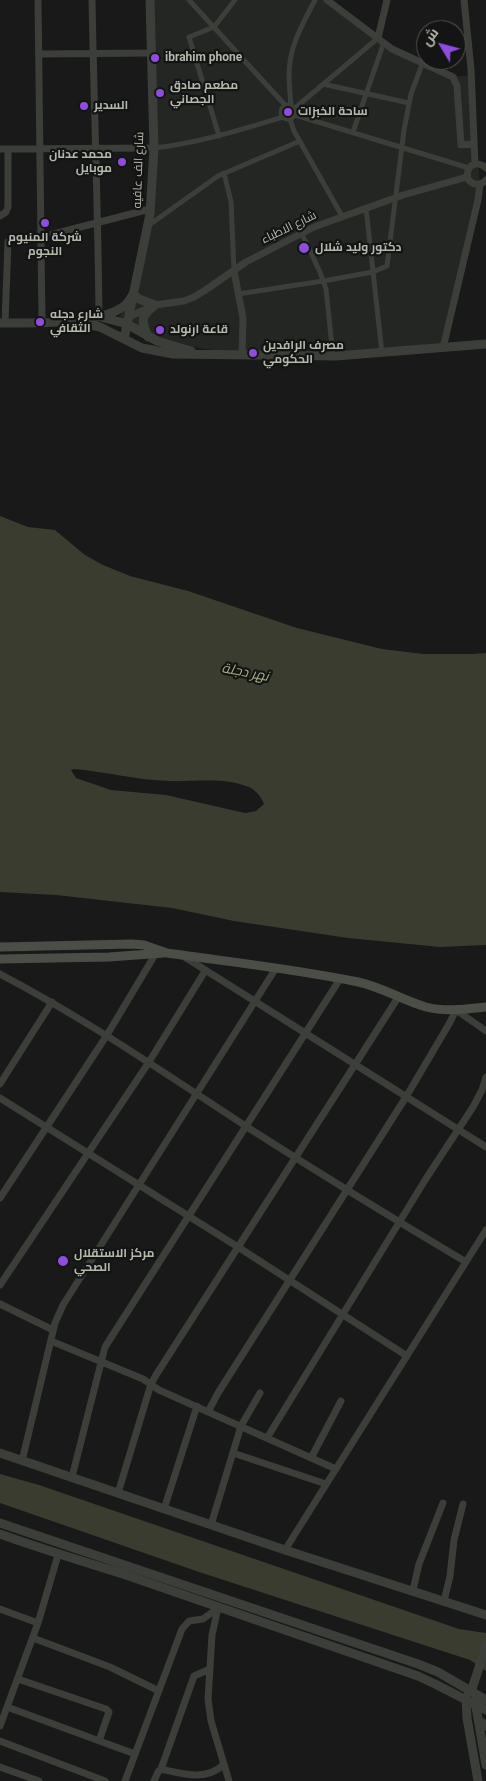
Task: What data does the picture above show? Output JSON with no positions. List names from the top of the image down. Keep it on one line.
{"streets":{"street":["شارع الف عافيه","شارع الاطباء"]},"crossings":[["شارع الف عافيه","شارع الاطباء"]],"water":["نهر دجلة"],"places":["ibrahim phone","مطعم صادق الجصاني","السدير","ساحة الخبزات","محمد عدنان موبايل","شركة المنيوم النجوم","دكتور وليد شلال","شارع دجله الثقافي","قاعة ارنولد","مصرف الرافدين الحكومي","مركز الاستقلال الصحي"],"north":"top left"}
